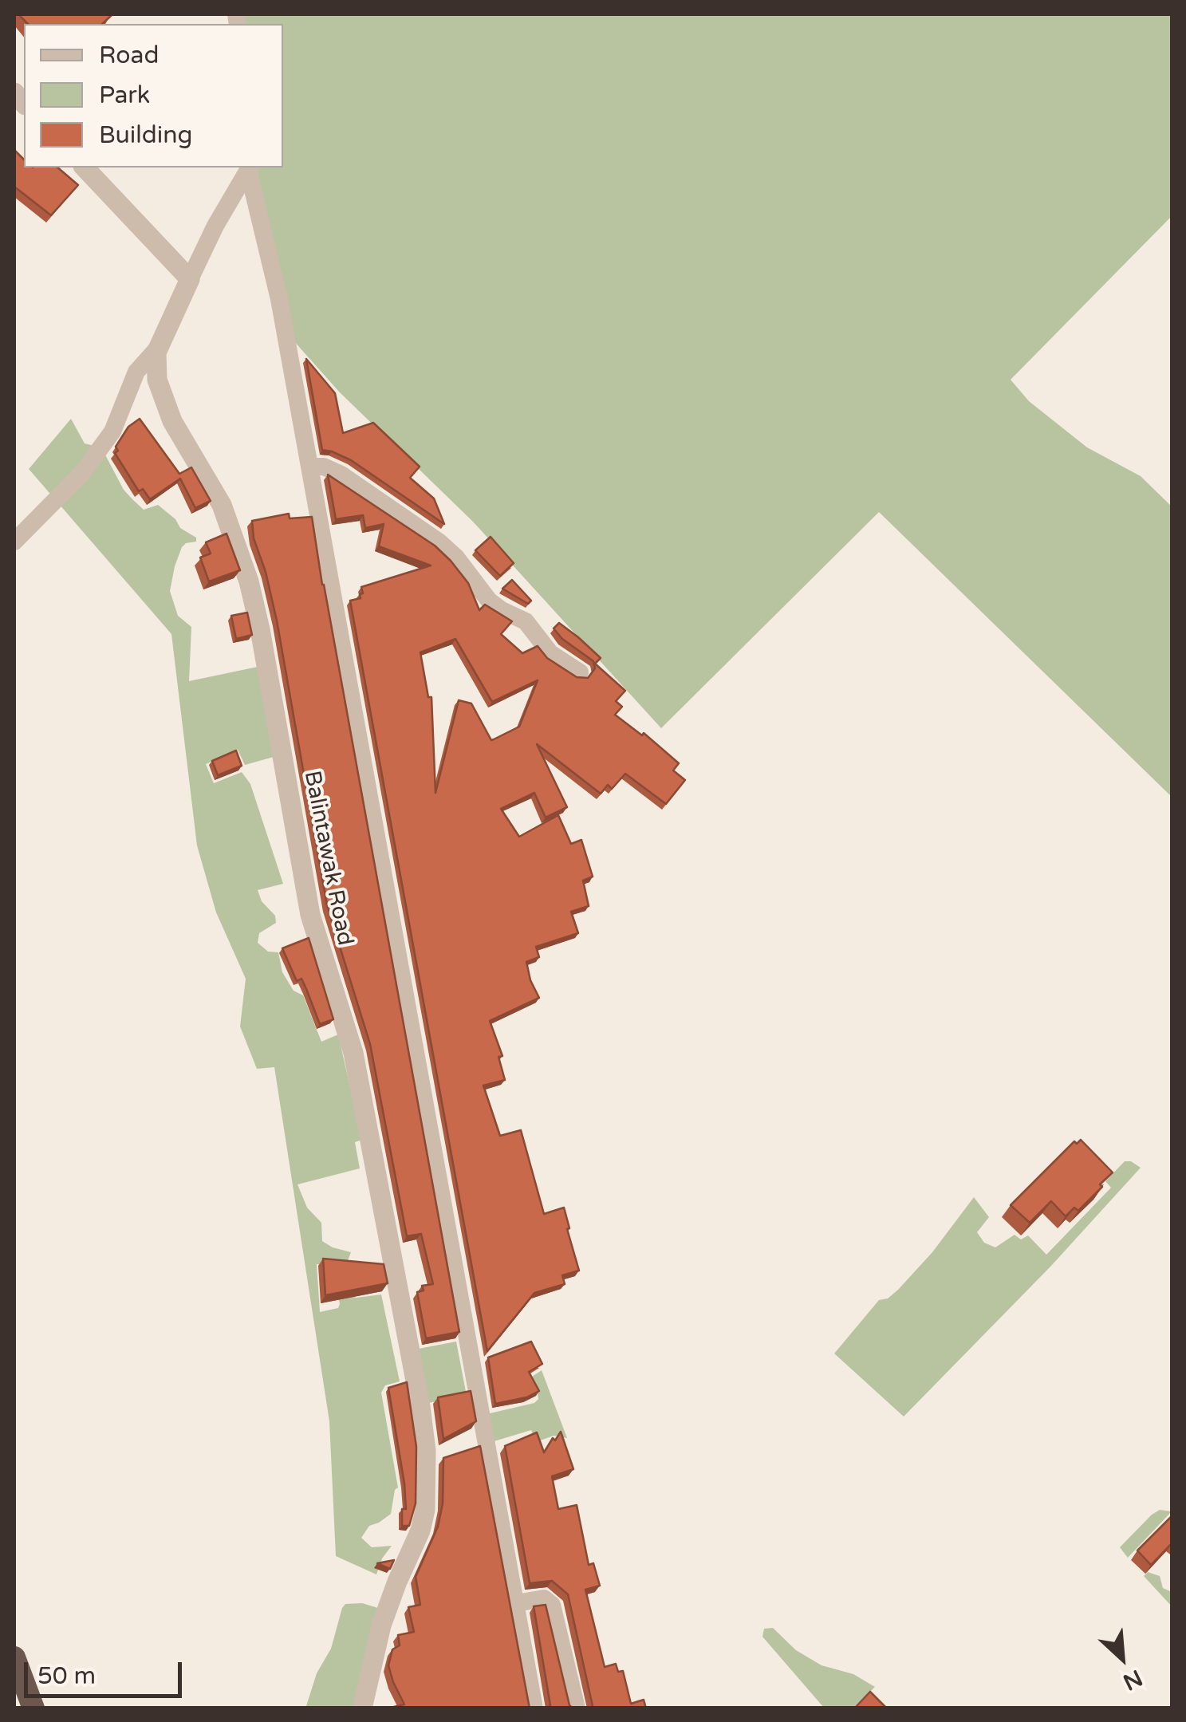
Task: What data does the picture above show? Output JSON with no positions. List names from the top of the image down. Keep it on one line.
{"streets":{"street":["Balintawak Road"]},"legend":["Road","Park","Building"],"scale_bar":"50 m","north":"bottom right"}
